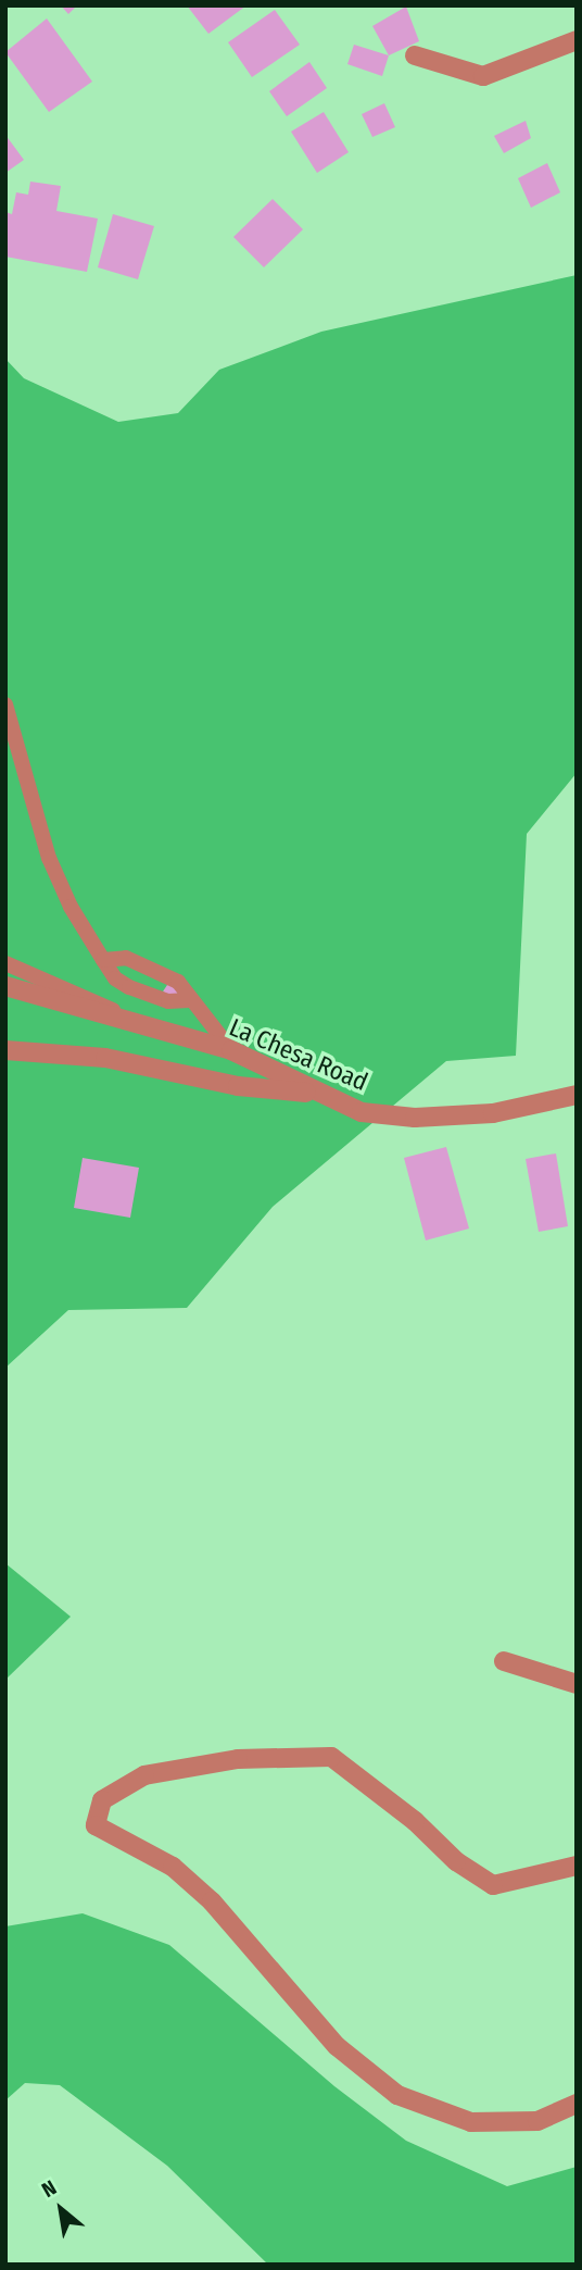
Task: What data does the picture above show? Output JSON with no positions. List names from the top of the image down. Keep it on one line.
{"streets":{"street":["La Chesa Road"]},"north":"top left"}
